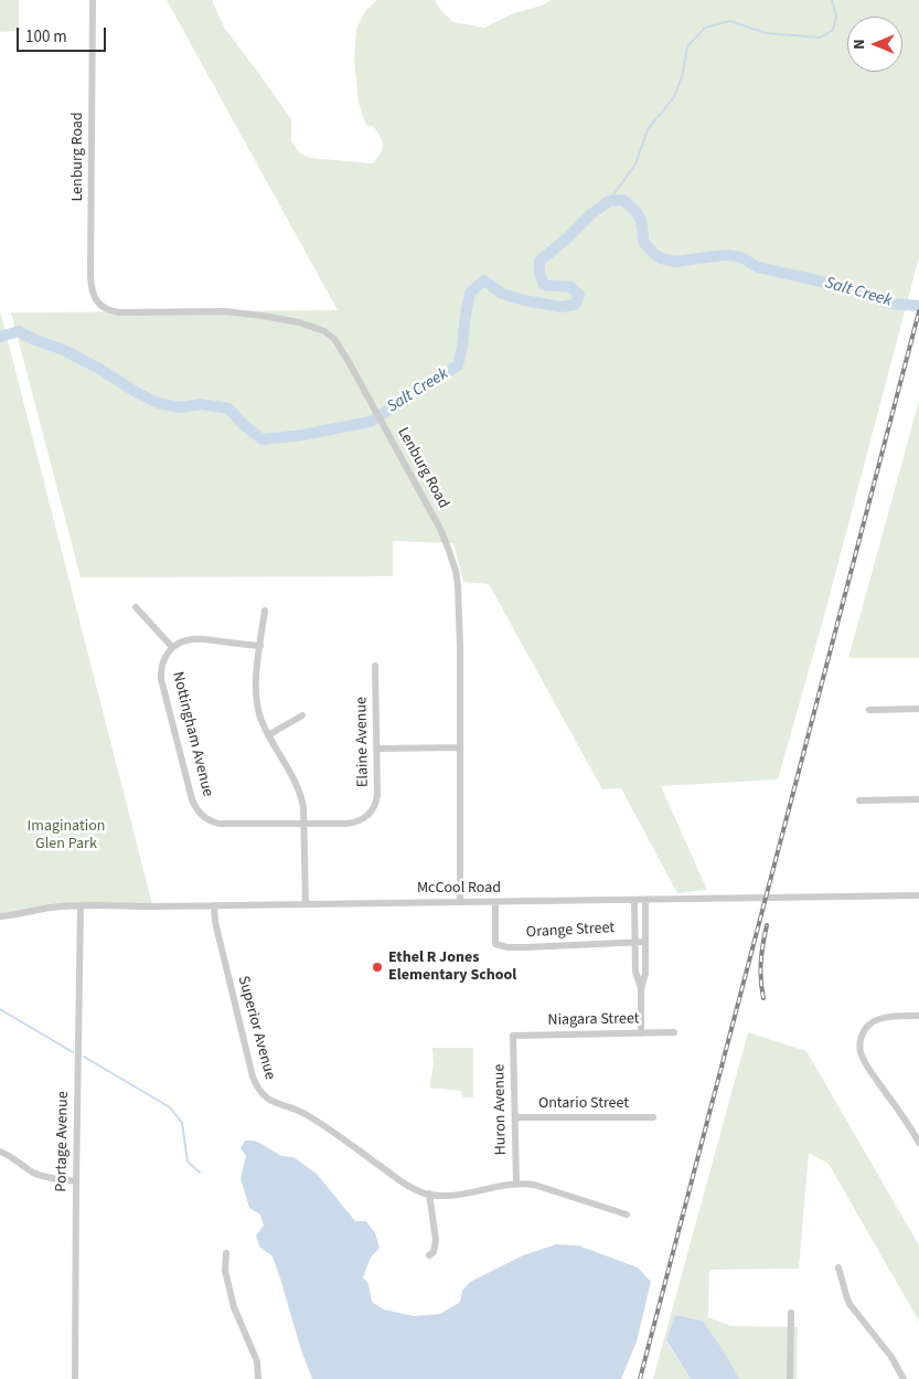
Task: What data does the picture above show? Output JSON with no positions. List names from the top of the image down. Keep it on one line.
{"streets":{"street":["Lenburg Road","Nottingham Avenue","Elaine Avenue","McCool Road","Orange Street","Niagara Street","Superior Avenue","Ontario Street","Huron Avenue","Portage Avenue"]},"crossings":[["Lenburg Road","McCool Road"],["Nottingham Avenue","Elaine Avenue"],["McCool Road","Orange Street"],["McCool Road","Superior Avenue"],["McCool Road","Portage Avenue"],["Niagara Street","Huron Avenue"],["Ontario Street","Huron Avenue"]],"water":["Salt Creek"],"parks":["Imagination Glen Park"],"places":["Ethel R Jones Elementary School"],"scale_bar":"100 m","north":"left"}
